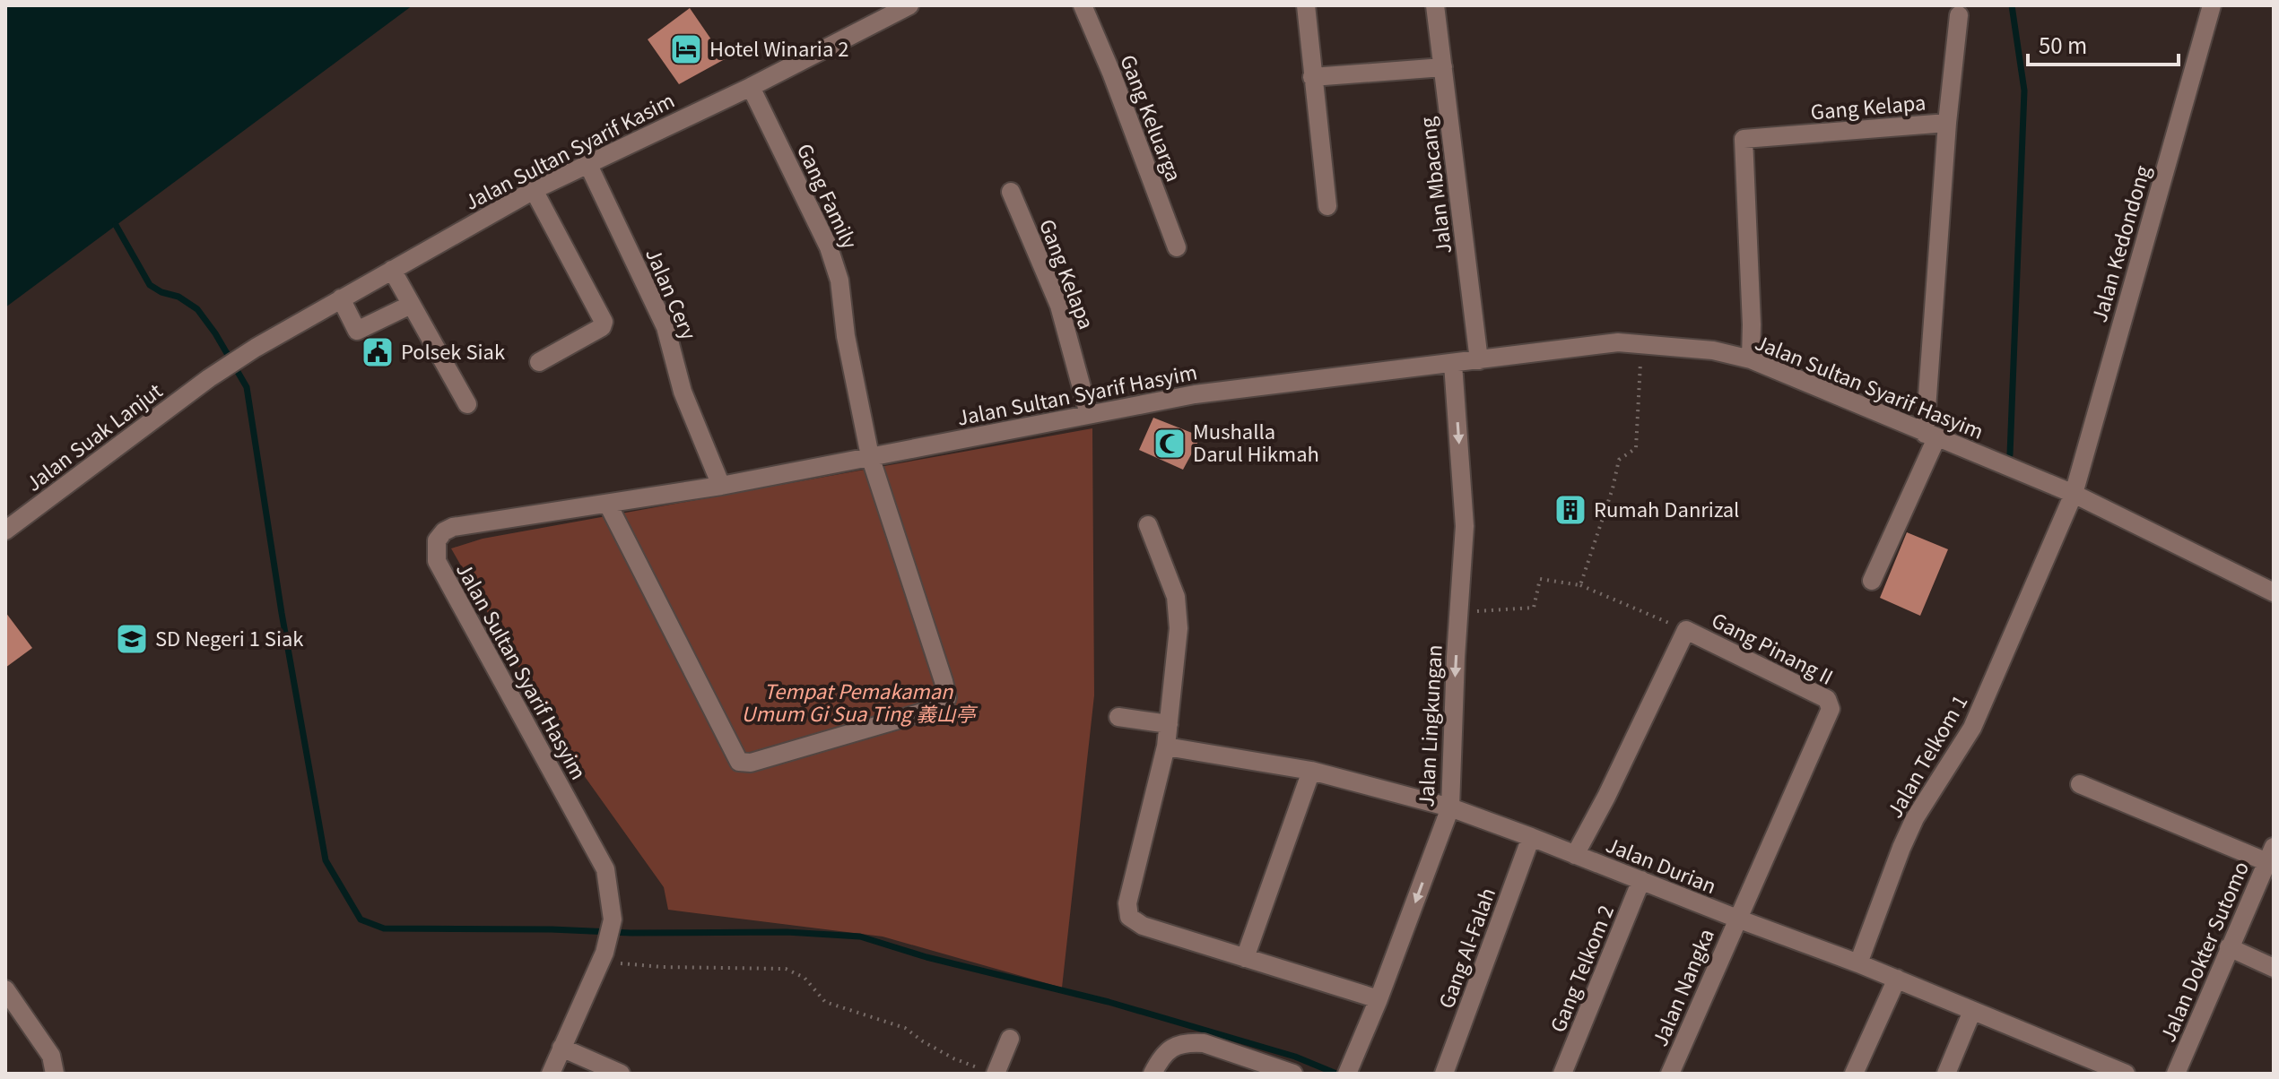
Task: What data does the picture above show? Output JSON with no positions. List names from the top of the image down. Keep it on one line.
{"streets":{"street":["Gang Kelapa","Gang Keluarga","Jalan Sultan Syarif Kasim","Jalan Mbacang","Gang Family","Jalan Kedondong","Jalan Cery","Jalan Sultan Syarif Hasyim","Jalan Suak Lanjut","Gang Pinang II","Jalan Lingkungan","Jalan Telkom 1","Jalan Durian","Gang Al-Falah","Jalan Dokter Sutomo","Gang Telkom 2","Jalan Nangka"]},"crossings":[["Gang Kelapa","Jalan Sultan Syarif Hasyim"],["Jalan Sultan Syarif Kasim","Gang Family"],["Jalan Sultan Syarif Kasim","Jalan Cery"],["Jalan Sultan Syarif Kasim","Jalan Suak Lanjut"],["Jalan Mbacang","Jalan Sultan Syarif Hasyim"],["Gang Family","Jalan Sultan Syarif Hasyim"],["Jalan Kedondong","Jalan Sultan Syarif Hasyim"],["Jalan Kedondong","Jalan Telkom 1"],["Jalan Cery","Jalan Sultan Syarif Hasyim"],["Jalan Sultan Syarif Hasyim","Jalan Lingkungan"],["Jalan Sultan Syarif Hasyim","Jalan Telkom 1"],["Gang Pinang II","Jalan Durian"],["Gang Pinang II","Jalan Nangka"],["Jalan Lingkungan","Jalan Durian"],["Jalan Telkom 1","Jalan Durian"],["Jalan Durian","Gang Al-Falah"],["Jalan Durian","Gang Telkom 2"],["Jalan Durian","Jalan Nangka"]],"one_way":["Jalan Lingkungan"],"parks":["Tempat Pemakaman Umum Gi Sua Ting 義山亭"],"places":{"hotel":["Hotel Winaria 2"],"public building":["Polsek Siak"],"mosque":["Mushalla Darul Hikmah"],"building":["Rumah Danrizal"],"school or university":["SD Negeri 1 Siak"]},"scale_bar":"50 m"}
